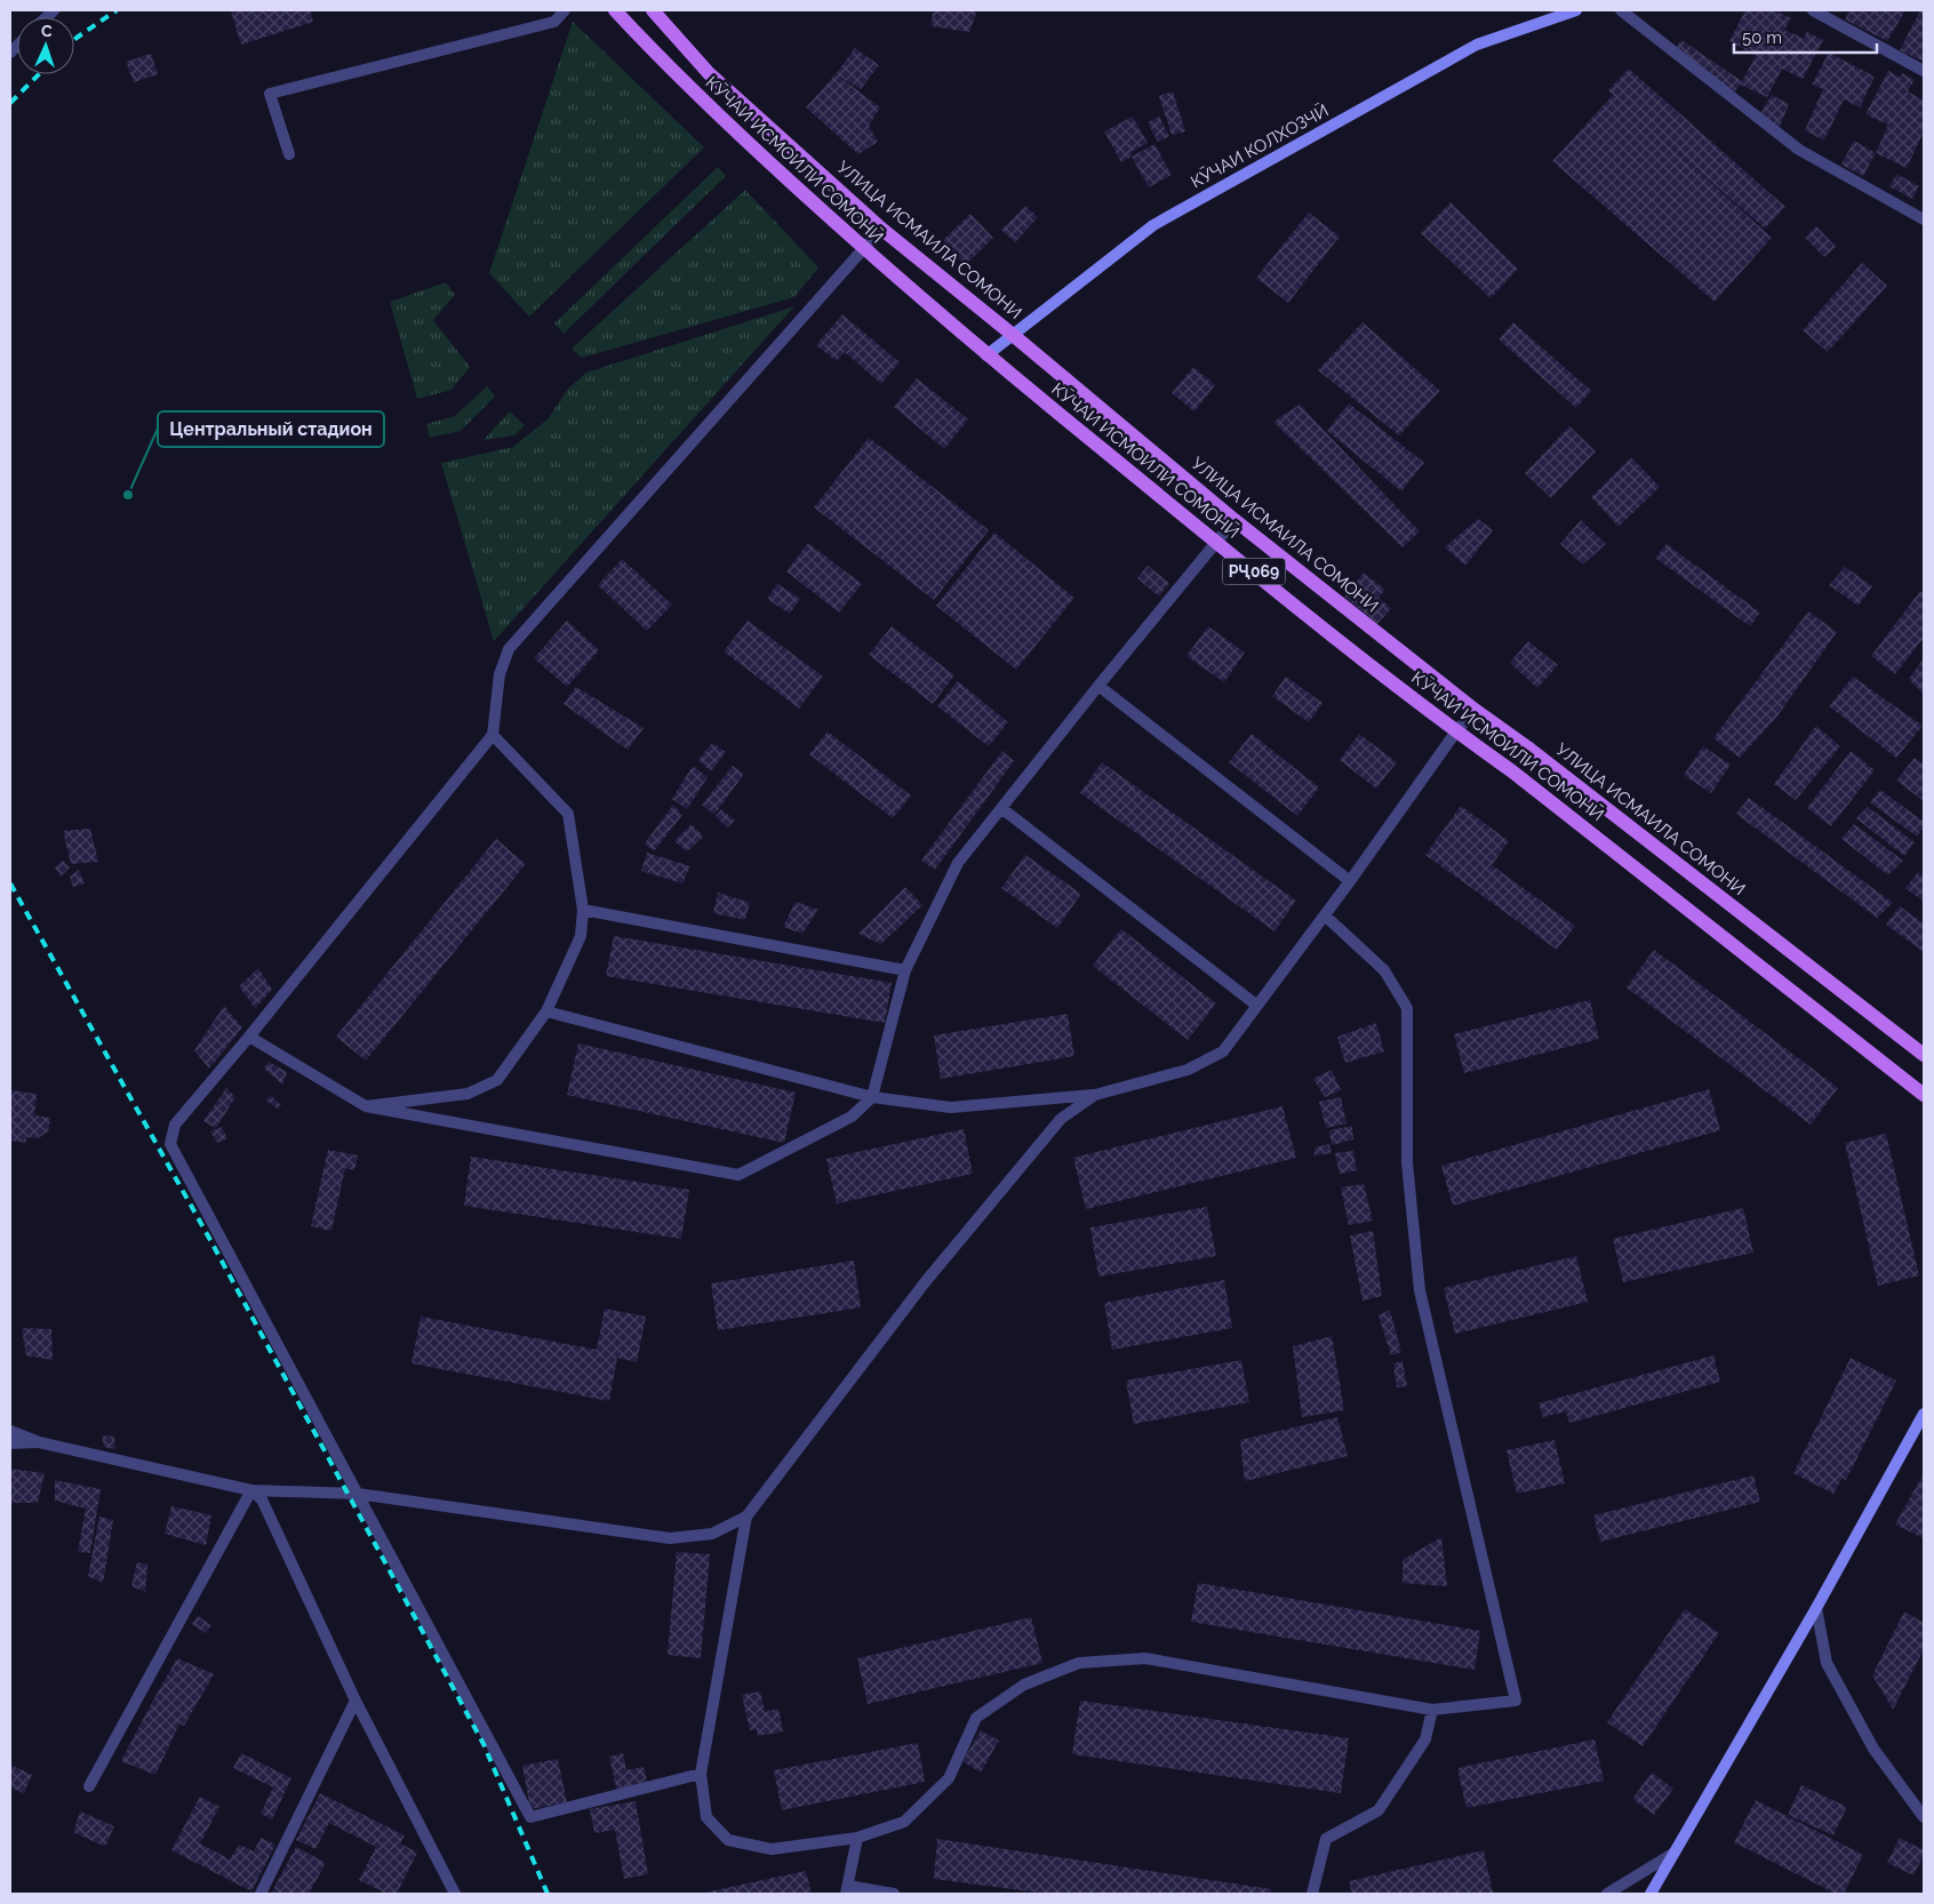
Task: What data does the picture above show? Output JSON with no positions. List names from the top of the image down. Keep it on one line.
{"streets":{"main road":["КӮЧАИ КОЛХОЗЧӢ","КӮЧАИ ИСМОИЛИ СОМОНӢ","УЛИЦА ИСМАИЛА СОМОНИ","РҶ069"]},"crossings":[["КӮЧАИ КОЛХОЗЧӢ","КӮЧАИ ИСМОИЛИ СОМОНӢ"],["КӮЧАИ КОЛХОЗЧӢ","УЛИЦА ИСМАИЛА СОМОНИ"]],"places":["Центральный стадион"],"scale_bar":"50 m","north":"top"}
